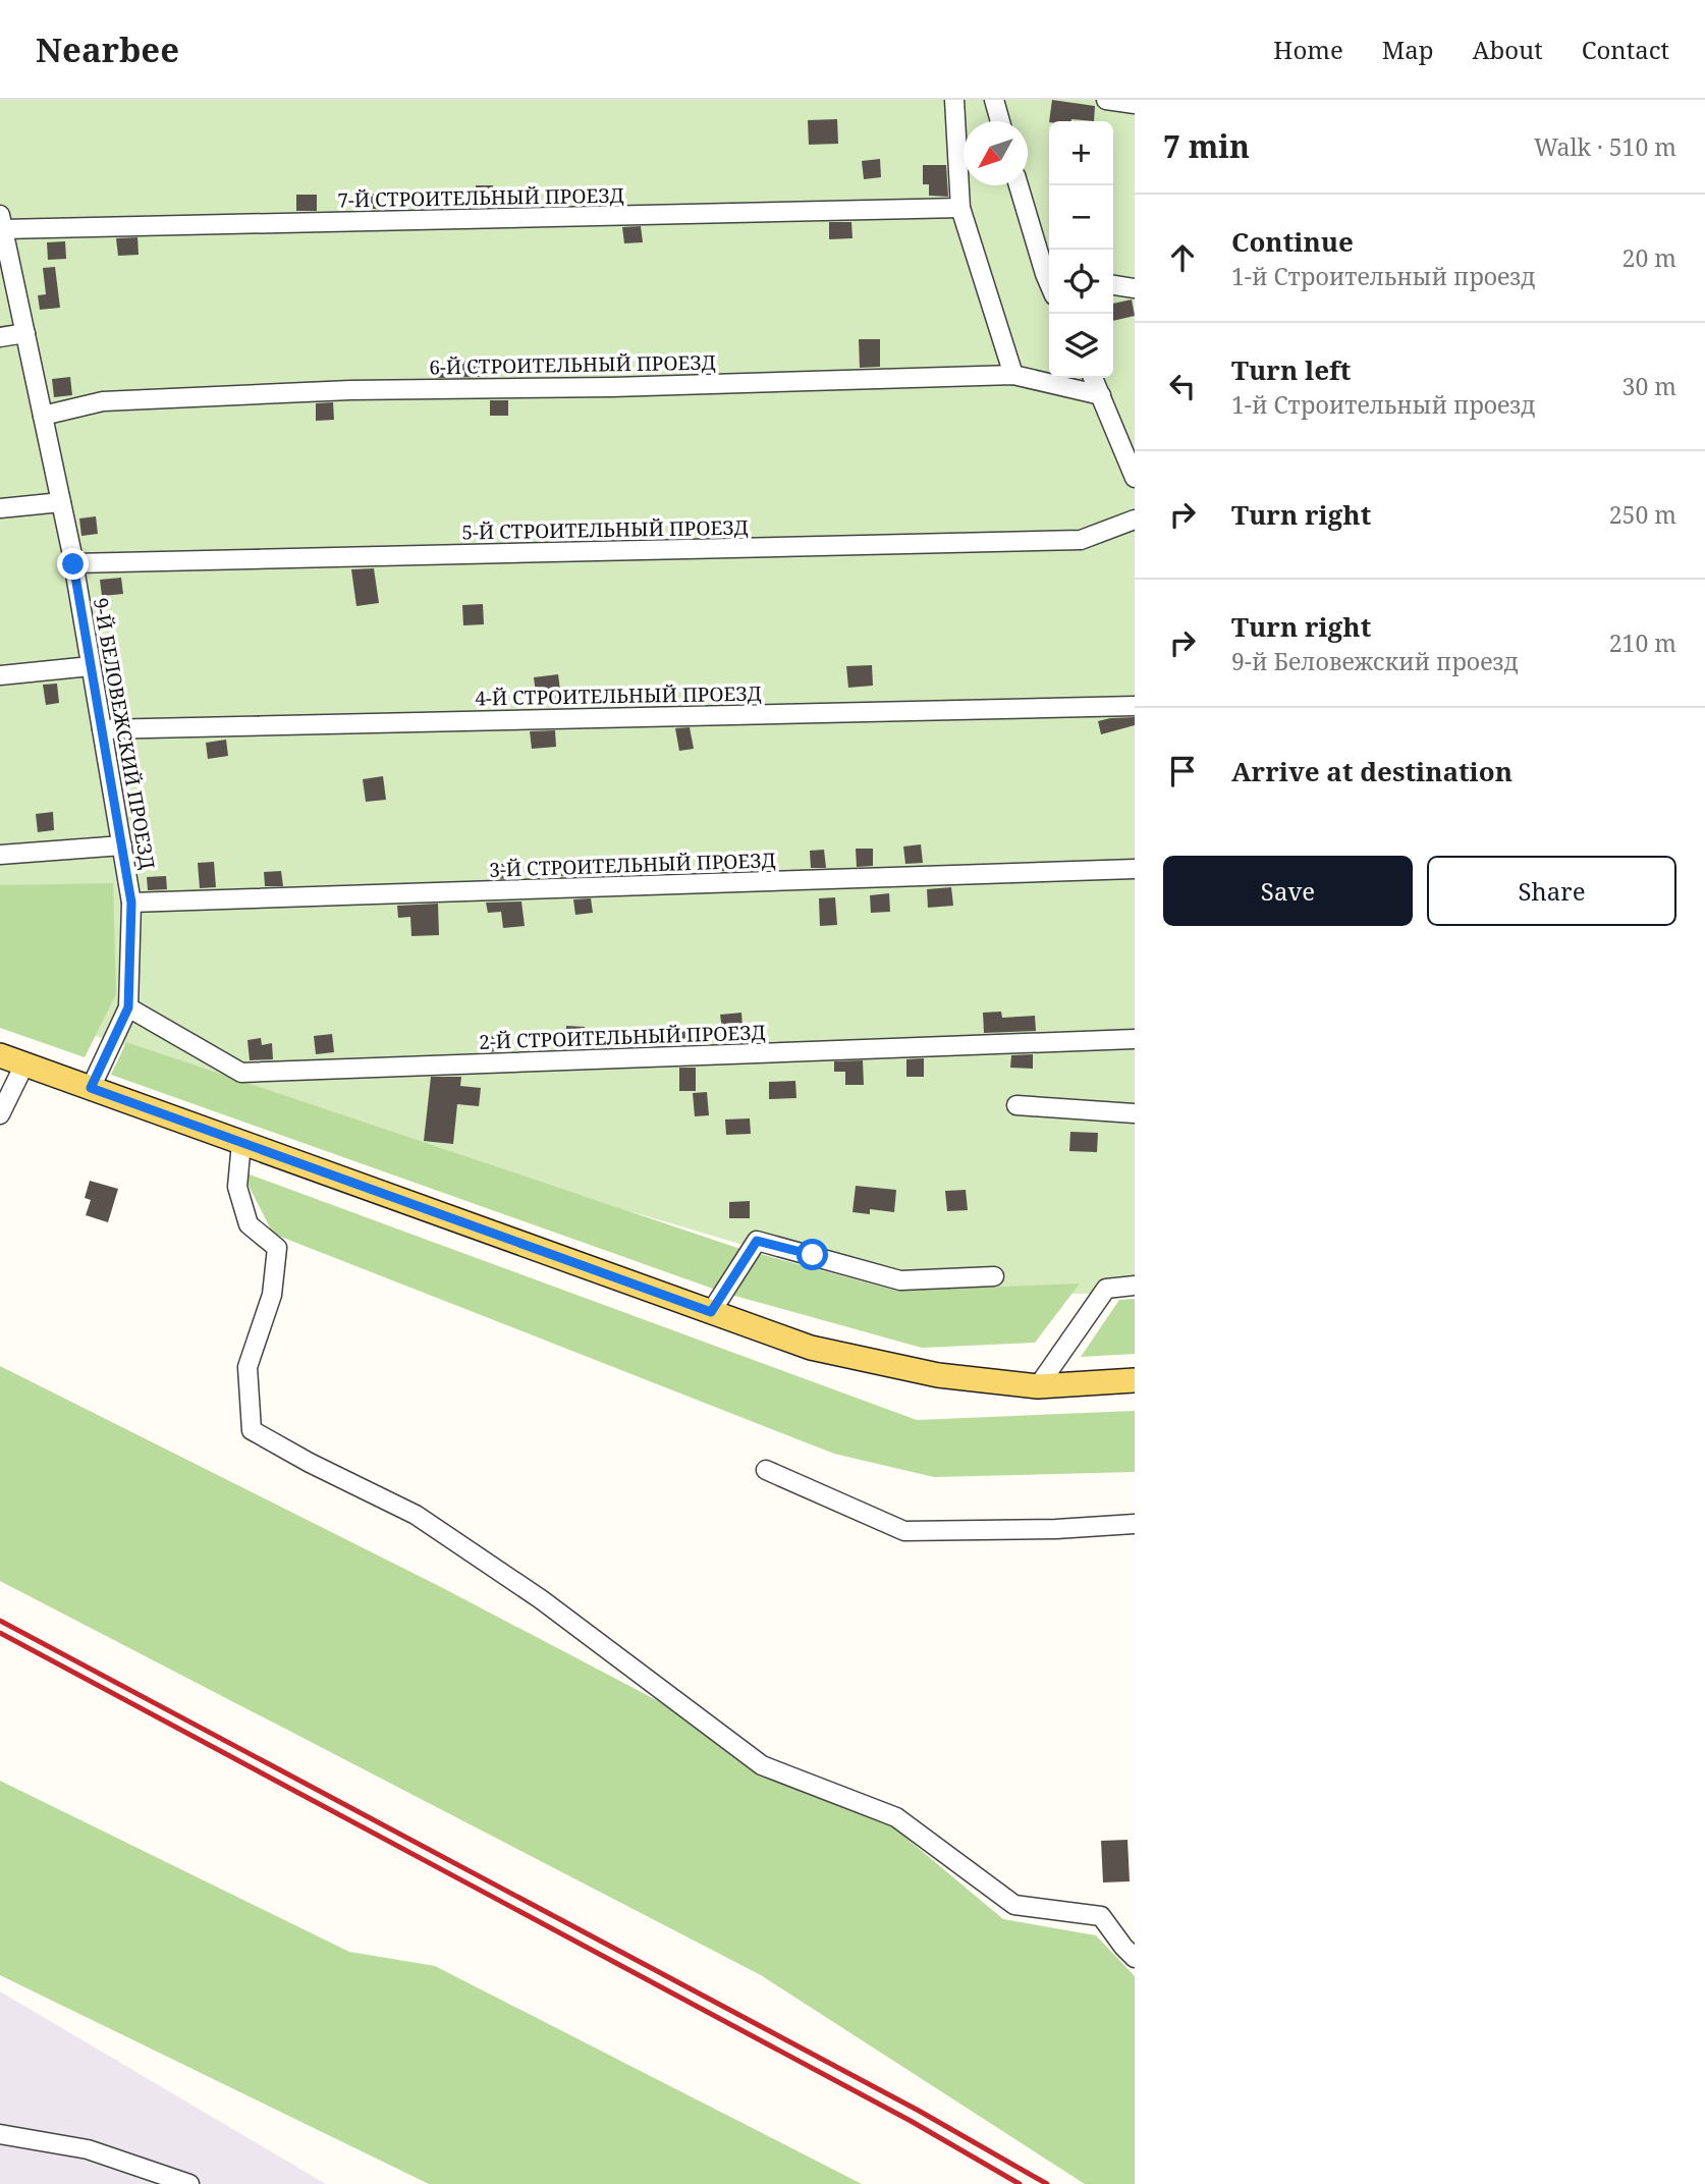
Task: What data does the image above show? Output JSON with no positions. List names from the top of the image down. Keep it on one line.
{"streets":{"street":["7-Й СТРОИТЕЛЬНЫЙ ПРОЕЗД","6-Й СТРОИТЕЛЬНЫЙ ПРОЕЗД","5-Й СТРОИТЕЛЬНЫЙ ПРОЕЗД","4-Й СТРОИТЕЛЬНЫЙ ПРОЕЗД","9-Й БЕЛОВЕЖСКИЙ ПРОЕЗД","3-Й СТРОИТЕЛЬНЫЙ ПРОЕЗД","2-Й СТРОИТЕЛЬНЫЙ ПРОЕЗД"]},"crossings":[["7-Й СТРОИТЕЛЬНЫЙ ПРОЕЗД","9-Й БЕЛОВЕЖСКИЙ ПРОЕЗД"],["6-Й СТРОИТЕЛЬНЫЙ ПРОЕЗД","9-Й БЕЛОВЕЖСКИЙ ПРОЕЗД"],["5-Й СТРОИТЕЛЬНЫЙ ПРОЕЗД","9-Й БЕЛОВЕЖСКИЙ ПРОЕЗД"],["4-Й СТРОИТЕЛЬНЫЙ ПРОЕЗД","9-Й БЕЛОВЕЖСКИЙ ПРОЕЗД"],["9-Й БЕЛОВЕЖСКИЙ ПРОЕЗД","3-Й СТРОИТЕЛЬНЫЙ ПРОЕЗД"],["9-Й БЕЛОВЕЖСКИЙ ПРОЕЗД","2-Й СТРОИТЕЛЬНЫЙ ПРОЕЗД"]],"north":"bottom left","page":{"header":"Nearbee","nav":["Home","Map","About","Contact"],"heading":["7 min","Walk · 510 m"],"map_buttons":["+","−"],"list":[["Continue","1-й Строительный проезд","20 m"],["Turn left","1-й Строительный проезд","30 m"],["Turn right","250 m"],["Turn right","9-й Беловежский проезд","210 m"],"Arrive at destination"],"buttons":["Save","Share"]}}
